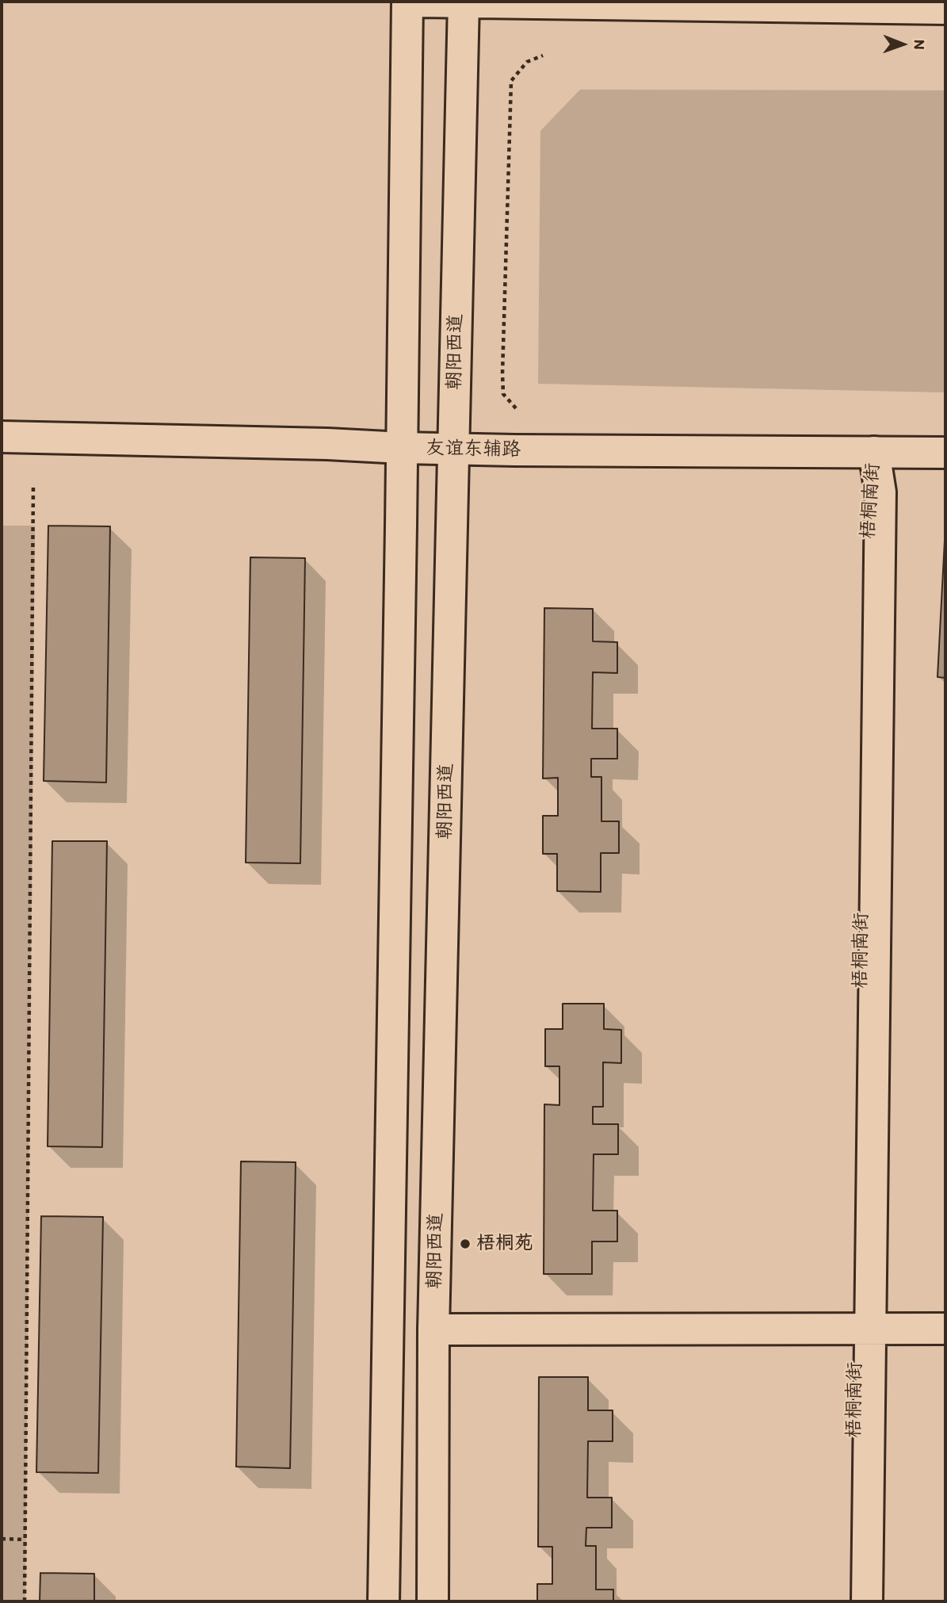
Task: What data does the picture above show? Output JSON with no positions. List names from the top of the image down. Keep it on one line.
{"streets":{"main road":["朝阳西道","友谊东辅路","梧桐南街"]},"crossings":[["朝阳西道","友谊东辅路"],["友谊东辅路","梧桐南街"]],"places":["梧桐苑"],"north":"right"}
